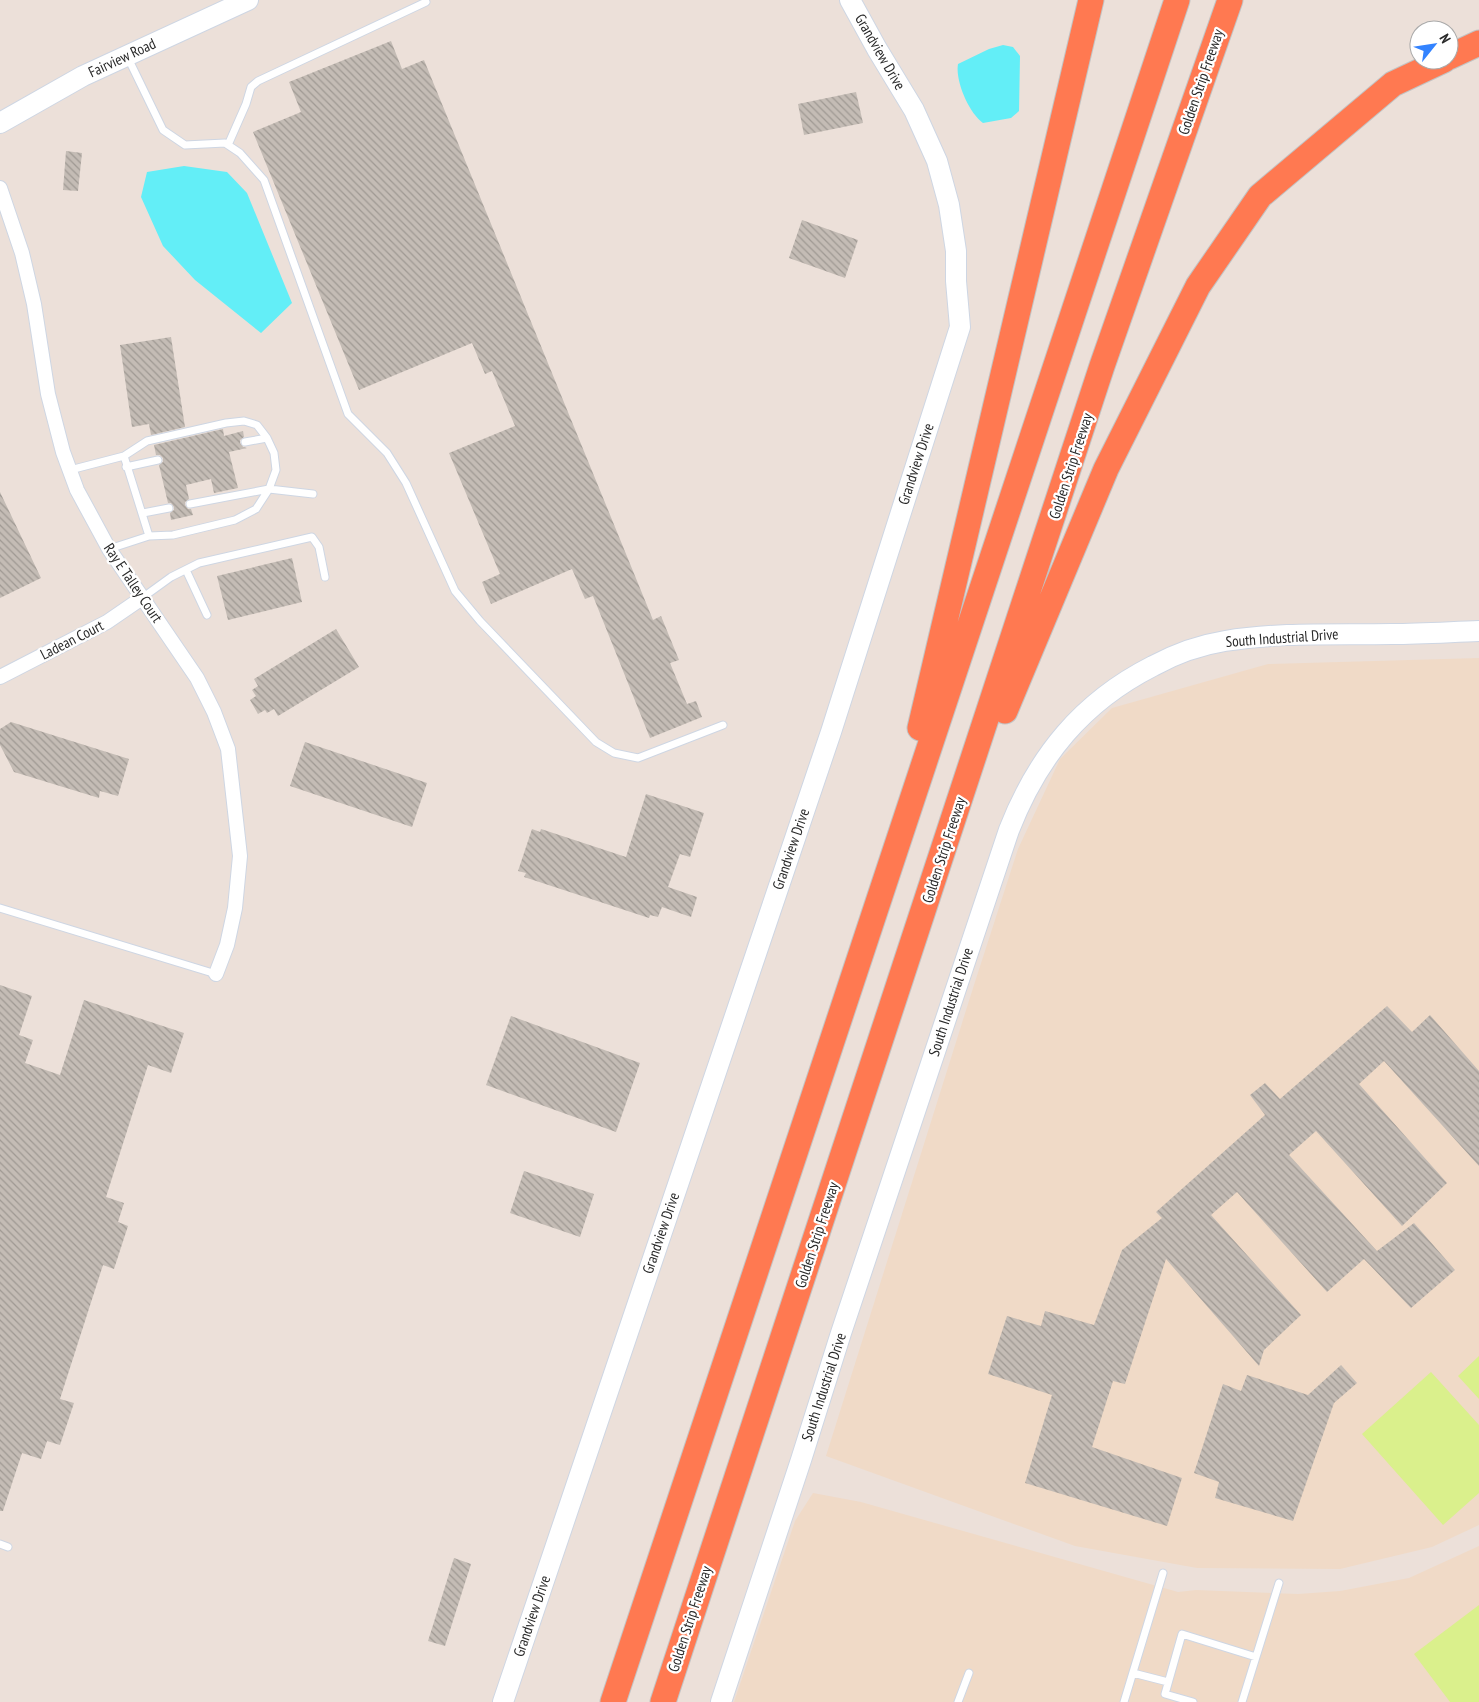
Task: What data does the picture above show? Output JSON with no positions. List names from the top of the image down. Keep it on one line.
{"streets":{"highway":["Golden Strip Freeway"],"main road":["Grandview Drive","Fairview Road","South Industrial Drive"],"street":["Ray E Talley Court","Ladean Court"]},"crossings":[["Ray E Talley Court","Ladean Court"]],"north":"top right"}
